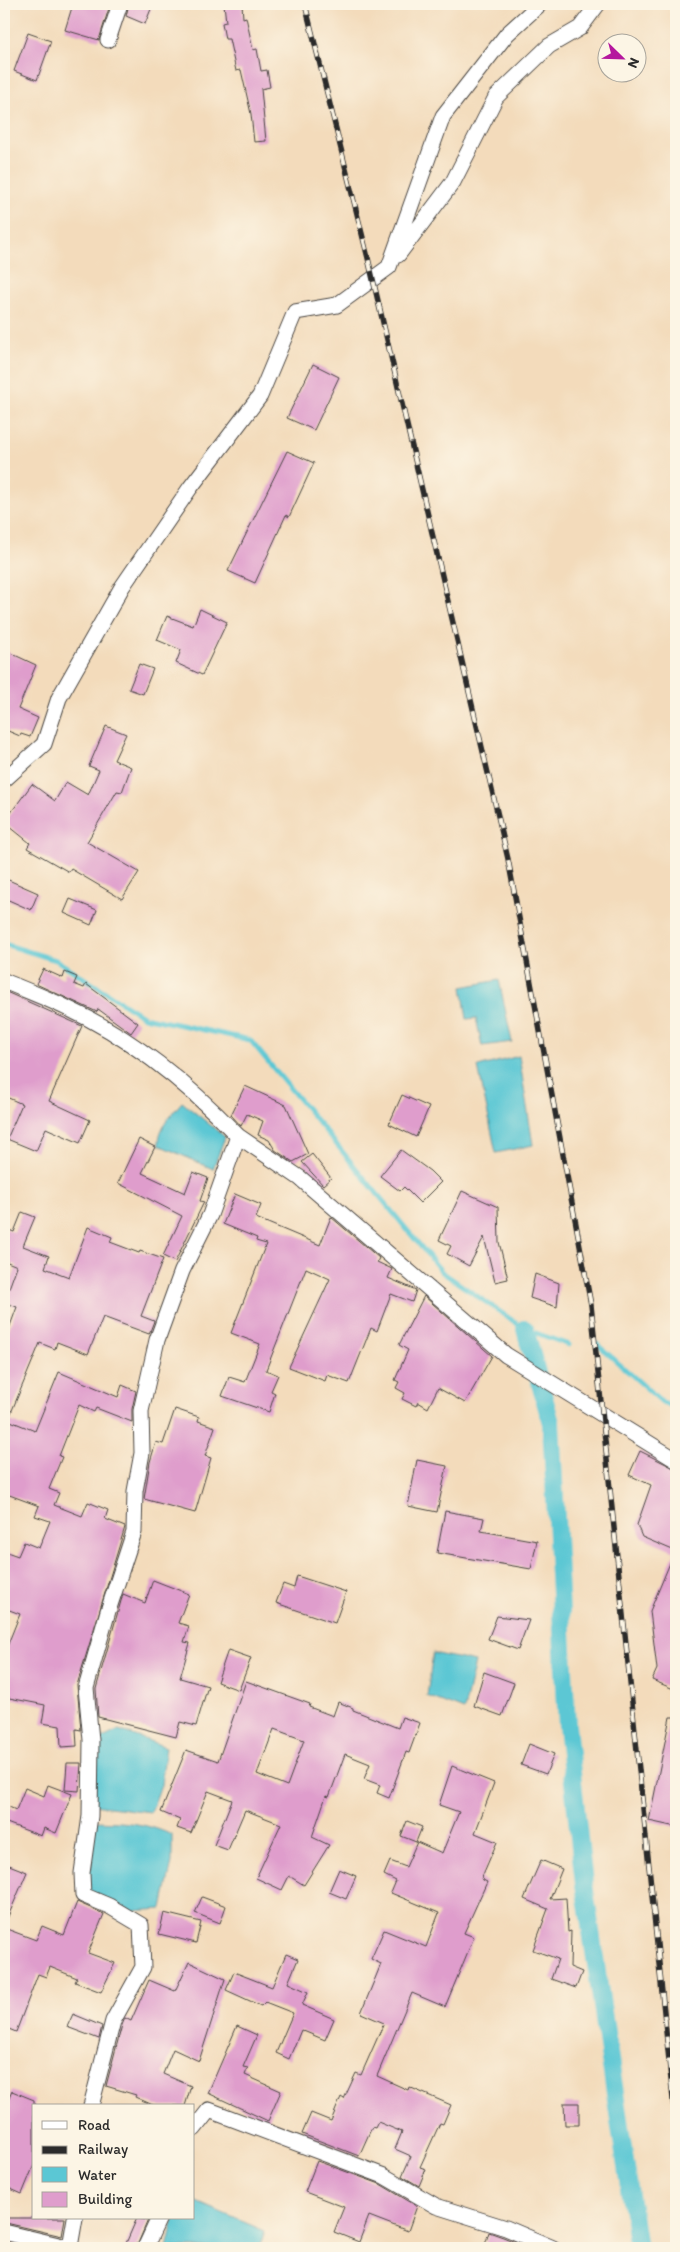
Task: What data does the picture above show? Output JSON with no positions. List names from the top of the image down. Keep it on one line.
{"legend":["Road","Railway","Water","Building"],"north":"bottom right"}
